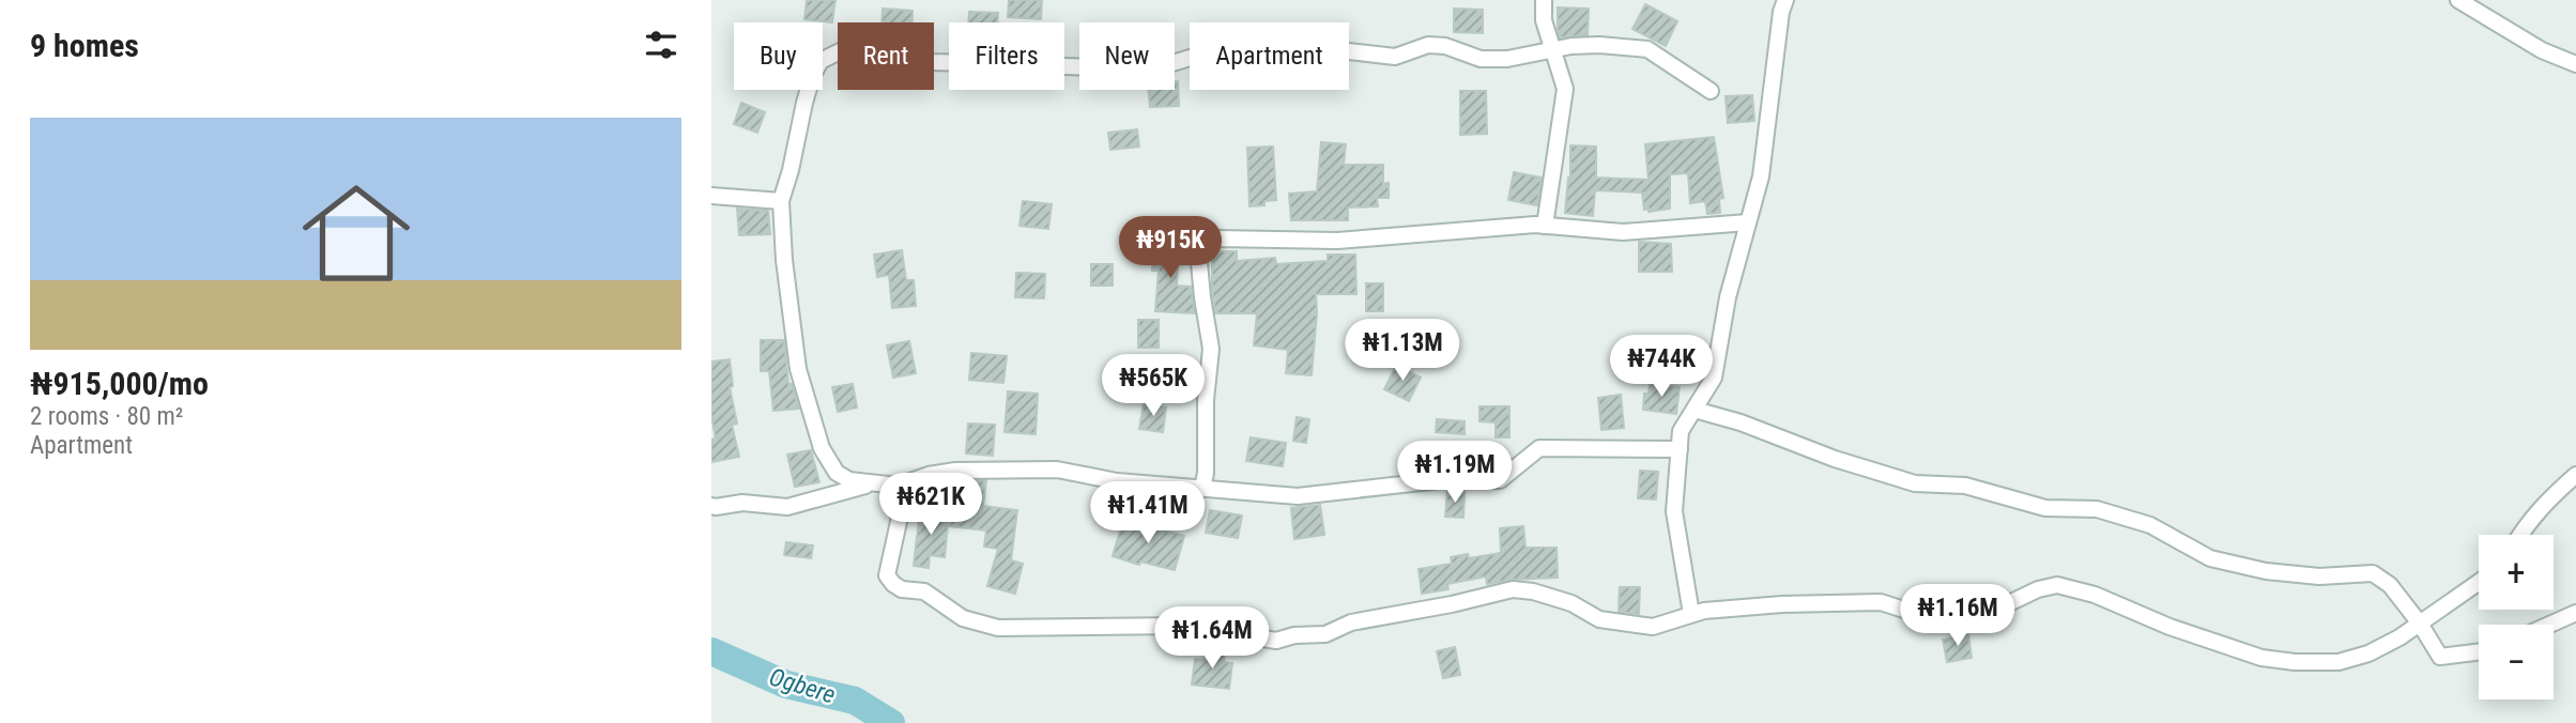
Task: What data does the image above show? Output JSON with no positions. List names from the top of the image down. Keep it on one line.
{"water":["Ogbere"],"page":{"heading":"9 homes","chip":["Buy","Rent","Filters","New","Apartment"],"list":[{"name":"₦915,000/mo","note":"2 rooms · 80 m² · Apartment"}],"price":["₦915K","₦1.13M","₦744K","₦565K","₦1.19M","₦621K","₦1.41M","₦1.16M","₦1.64M"],"map_buttons":["+","−"]}}
